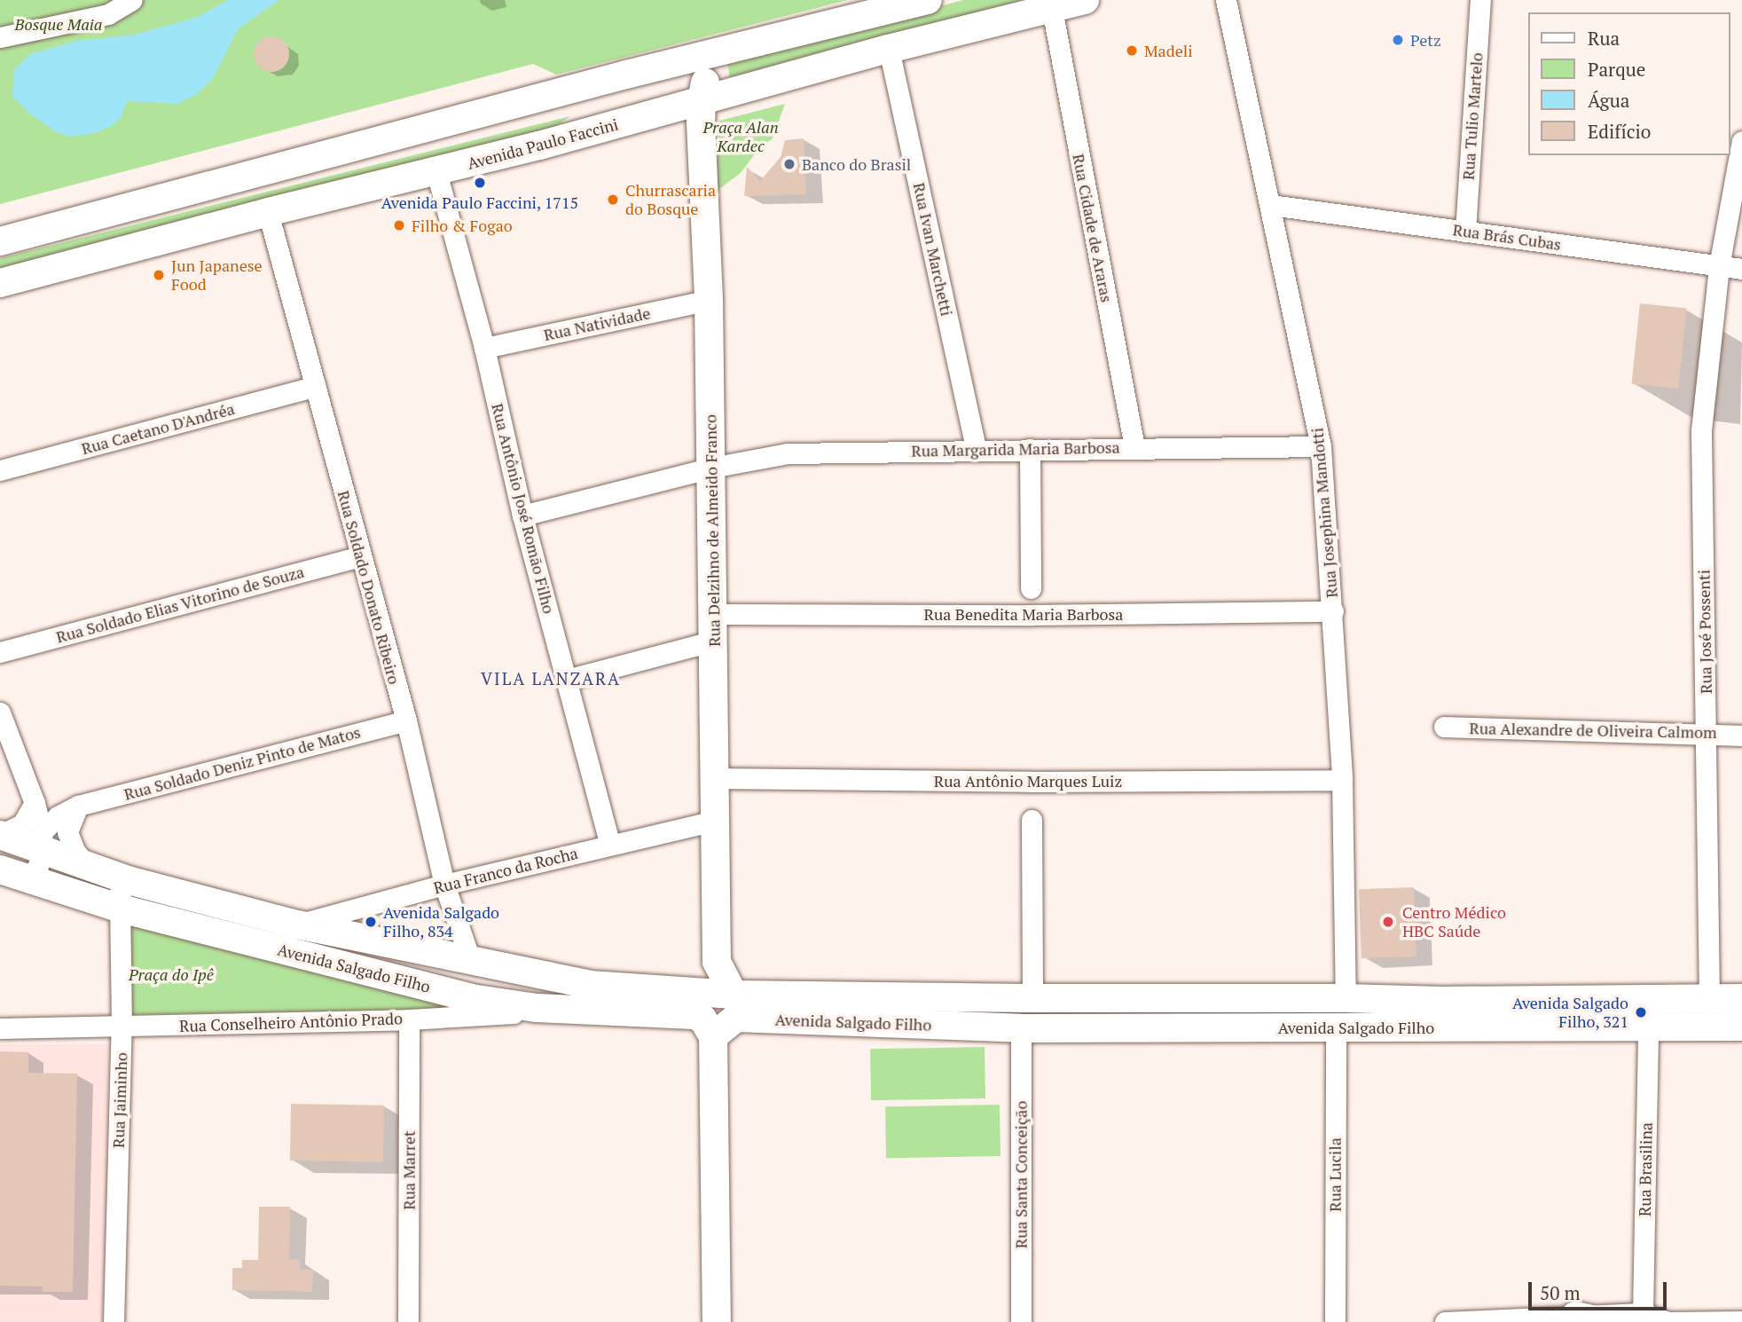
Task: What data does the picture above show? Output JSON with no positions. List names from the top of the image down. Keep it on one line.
{"streets":{"main road":["Avenida Paulo Faccini","Rua Delzihno de Almeido Franco","Avenida Salgado Filho"],"street":["Rua Tulio Martelo","Rua Cidade de Araras","Rua Brás Cubas","Rua Ivan Marchetti","Rua Natividade","Rua Caetano D'Andréa","Rua Margarida Maria Barbosa","Rua Antônio José Romão Filho","Rua Josephina Mandotti","Rua Soldado Donato Ribeiro","Rua Soldado Elias Vitorino de Souza","Rua Benedita Maria Barbosa","Rua José Possenti","Rua Alexandre de Oliveira Calmom","Rua Soldado Deniz Pinto de Matos","Rua Antônio Marques Luiz","Rua Franco da Rocha","Rua Conselheiro Antônio Prado","Rua Jaiminho","Rua Brasilina","Rua Marret","Rua Santa Conceição","Rua Lucila"]},"crossings":[["Rua Tulio Martelo","Rua Brás Cubas"],["Avenida Paulo Faccini","Rua Cidade de Araras"],["Avenida Paulo Faccini","Rua Ivan Marchetti"],["Avenida Paulo Faccini","Rua Antônio José Romão Filho"],["Avenida Paulo Faccini","Rua Delzihno de Almeido Franco"],["Avenida Paulo Faccini","Rua Soldado Donato Ribeiro"],["Rua Cidade de Araras","Rua Margarida Maria Barbosa"],["Rua Brás Cubas","Rua Josephina Mandotti"],["Rua Brás Cubas","Rua José Possenti"],["Rua Ivan Marchetti","Rua Margarida Maria Barbosa"],["Rua Natividade","Rua Antônio José Romão Filho"],["Rua Natividade","Rua Delzihno de Almeido Franco"],["Rua Caetano D'Andréa","Rua Soldado Donato Ribeiro"],["Rua Margarida Maria Barbosa","Rua Antônio José Romão Filho"],["Rua Margarida Maria Barbosa","Rua Josephina Mandotti"],["Rua Margarida Maria Barbosa","Rua Delzihno de Almeido Franco"],["Rua Antônio José Romão Filho","Rua Benedita Maria Barbosa"],["Rua Antônio José Romão Filho","Rua Franco da Rocha"],["Rua Josephina Mandotti","Rua Benedita Maria Barbosa"],["Rua Josephina Mandotti","Rua Antônio Marques Luiz"],["Rua Josephina Mandotti","Avenida Salgado Filho"],["Rua Delzihno de Almeido Franco","Rua Benedita Maria Barbosa"],["Rua Delzihno de Almeido Franco","Rua Antônio Marques Luiz"],["Rua Delzihno de Almeido Franco","Rua Franco da Rocha"],["Rua Delzihno de Almeido Franco","Avenida Salgado Filho"],["Rua Soldado Donato Ribeiro","Rua Soldado Elias Vitorino de Souza"],["Rua Soldado Donato Ribeiro","Rua Soldado Deniz Pinto de Matos"],["Rua Soldado Donato Ribeiro","Rua Franco da Rocha"],["Rua Soldado Donato Ribeiro","Avenida Salgado Filho"],["Rua José Possenti","Rua Alexandre de Oliveira Calmom"],["Rua José Possenti","Avenida Salgado Filho"],["Rua Soldado Deniz Pinto de Matos","Avenida Salgado Filho"],["Rua Franco da Rocha","Avenida Salgado Filho"],["Avenida Salgado Filho","Rua Conselheiro Antônio Prado"],["Avenida Salgado Filho","Rua Jaiminho"],["Avenida Salgado Filho","Rua Brasilina"],["Avenida Salgado Filho","Rua Santa Conceição"],["Avenida Salgado Filho","Rua Lucila"],["Rua Conselheiro Antônio Prado","Rua Jaiminho"],["Rua Conselheiro Antônio Prado","Rua Marret"]],"districts":["VILA LANZARA"],"parks":["Bosque Maia","Praça Alan Kardec","Praça do Ipê"],"places":["Petz","Madeli","Banco do Brasil","Avenida Paulo Faccini, 1715","Churrascaria do Bosque","Filho & Fogao","Jun Japanese Food","Avenida Salgado Filho, 834","Centro Médico HBC Saúde","Avenida Salgado Filho, 321"],"legend":["Rua","Parque","Água","Edifício"],"scale_bar":"50 m"}
